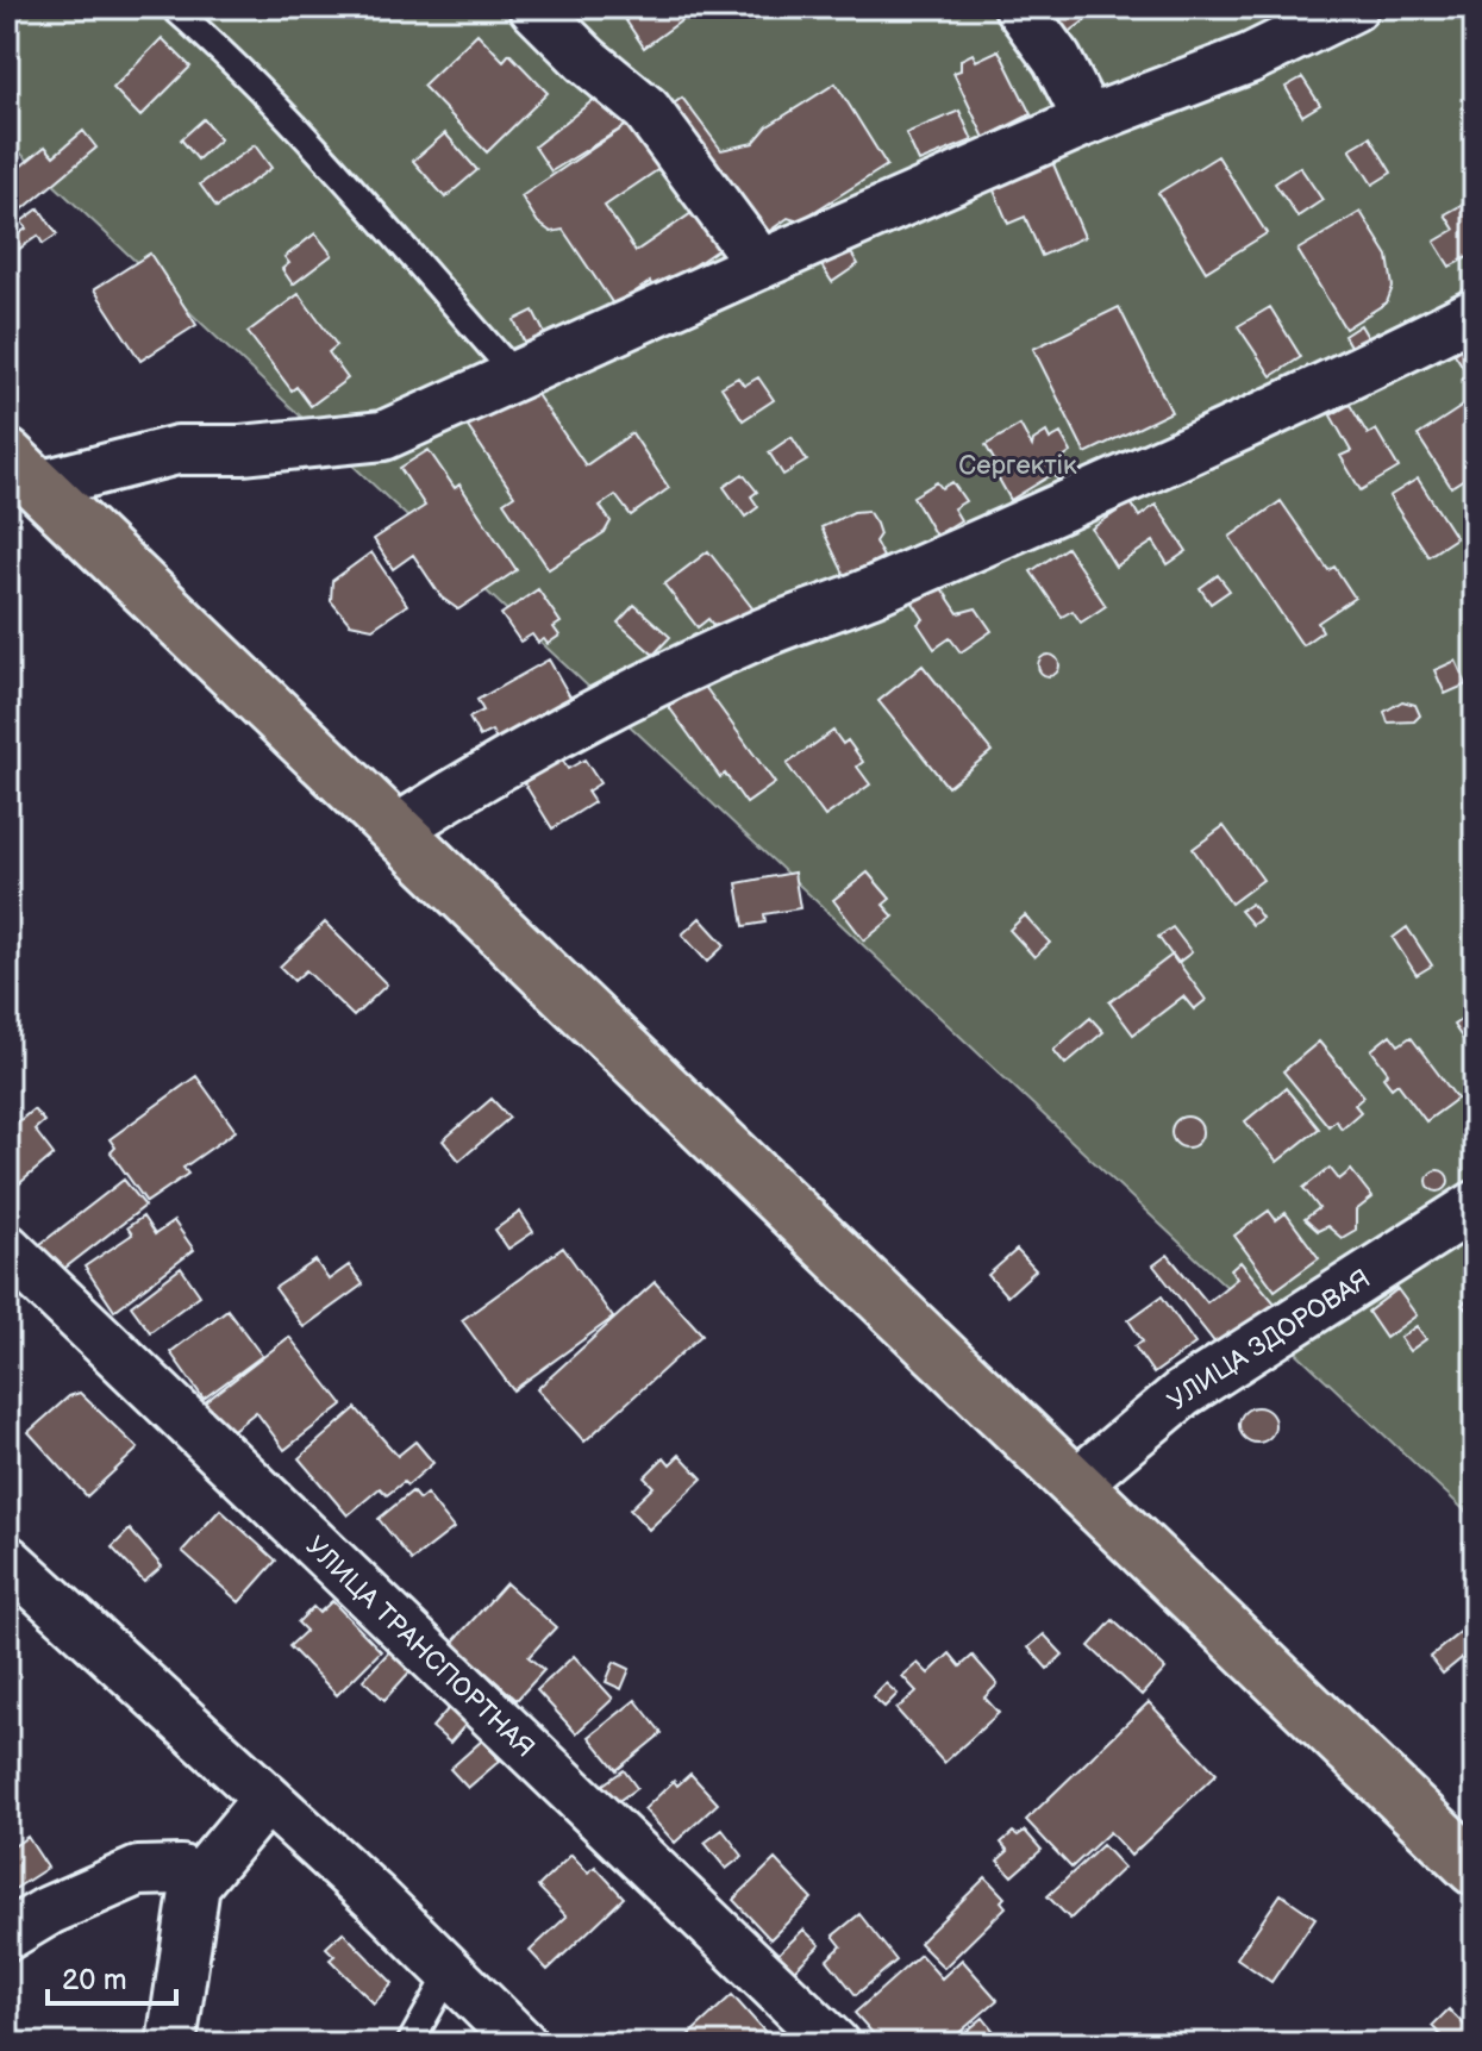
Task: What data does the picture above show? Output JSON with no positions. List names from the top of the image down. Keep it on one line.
{"streets":{"street":["УЛИЦА ЗДОРОВАЯ","УЛИЦА ТРАНСПОРТНАЯ"]},"parks":["Сергектік"],"scale_bar":"20 m"}
